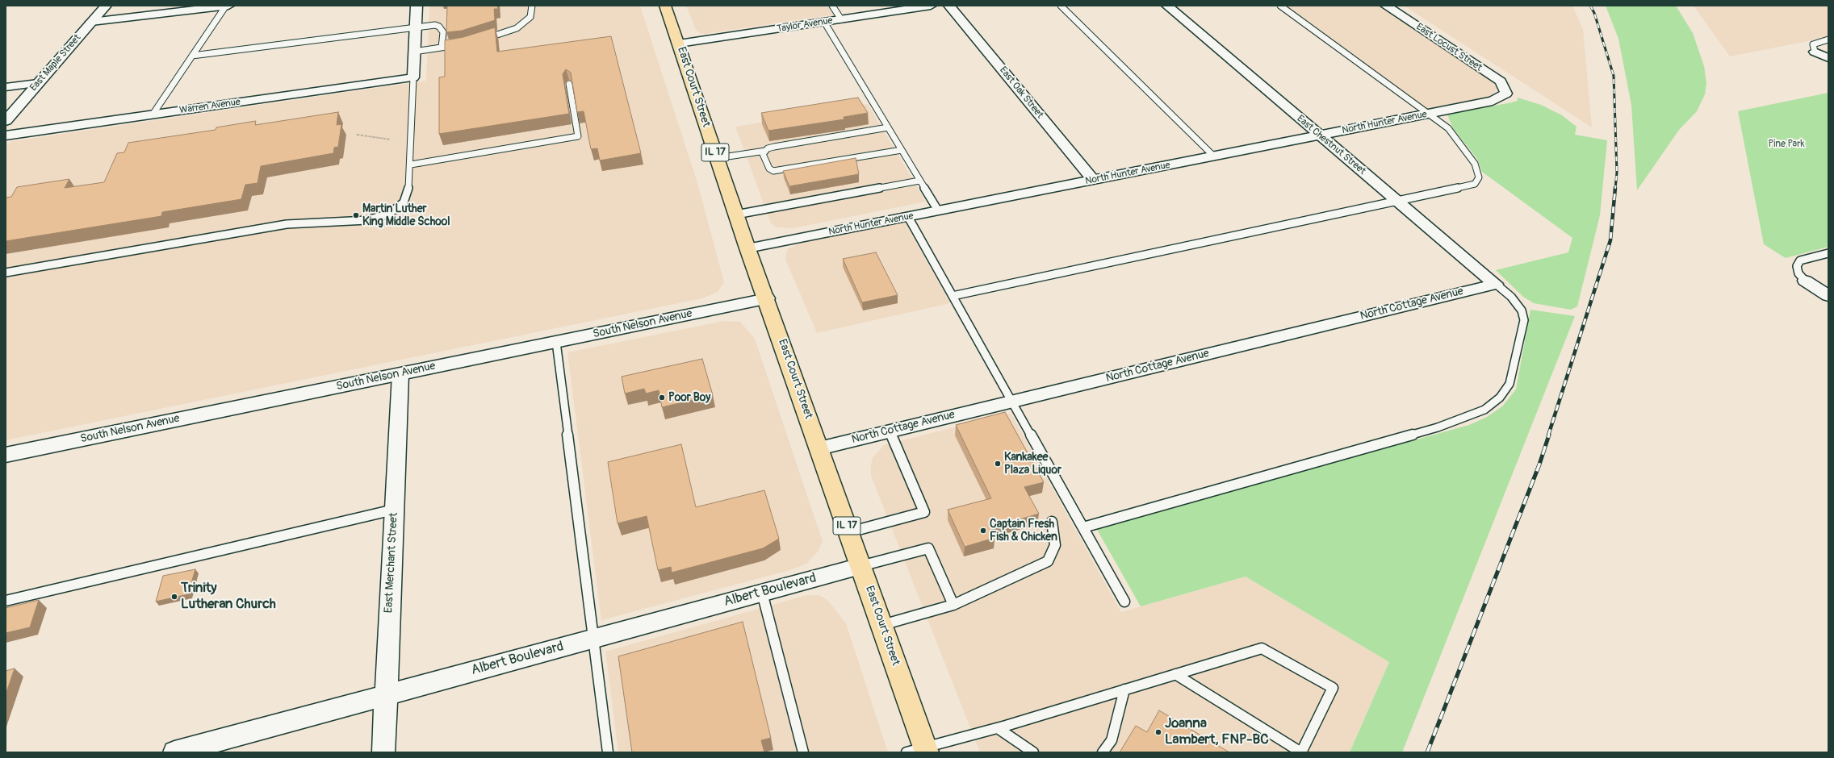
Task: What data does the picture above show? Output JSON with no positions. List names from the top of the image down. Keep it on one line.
{"streets":{"main road":["East Maple Street","East Court Street","IL 17","South Nelson Avenue"],"street":["Taylor Avenue","East Locust Street","East Oak Street","Warren Avenue","North Hunter Avenue","East Chestnut Street","North Cottage Avenue","East Merchant Street","Albert Boulevard"]},"crossings":[["Taylor Avenue","East Court Street"],["East Locust Street","North Hunter Avenue"],["East Court Street","North Hunter Avenue"],["East Court Street","North Cottage Avenue"],["East Court Street","South Nelson Avenue"],["East Court Street","Albert Boulevard"],["East Oak Street","North Hunter Avenue"],["North Hunter Avenue","East Chestnut Street"],["East Chestnut Street","North Cottage Avenue"],["South Nelson Avenue","East Merchant Street"],["East Merchant Street","Albert Boulevard"]],"parks":["Pine Park"],"places":["Martin Luther King Middle School","Poor Boy","Kankakee Plaza Liquor","Captain Fresh Fish & Chicken","Trinity Lutheran Church","Joanna Lambert, FNP-BC"]}
